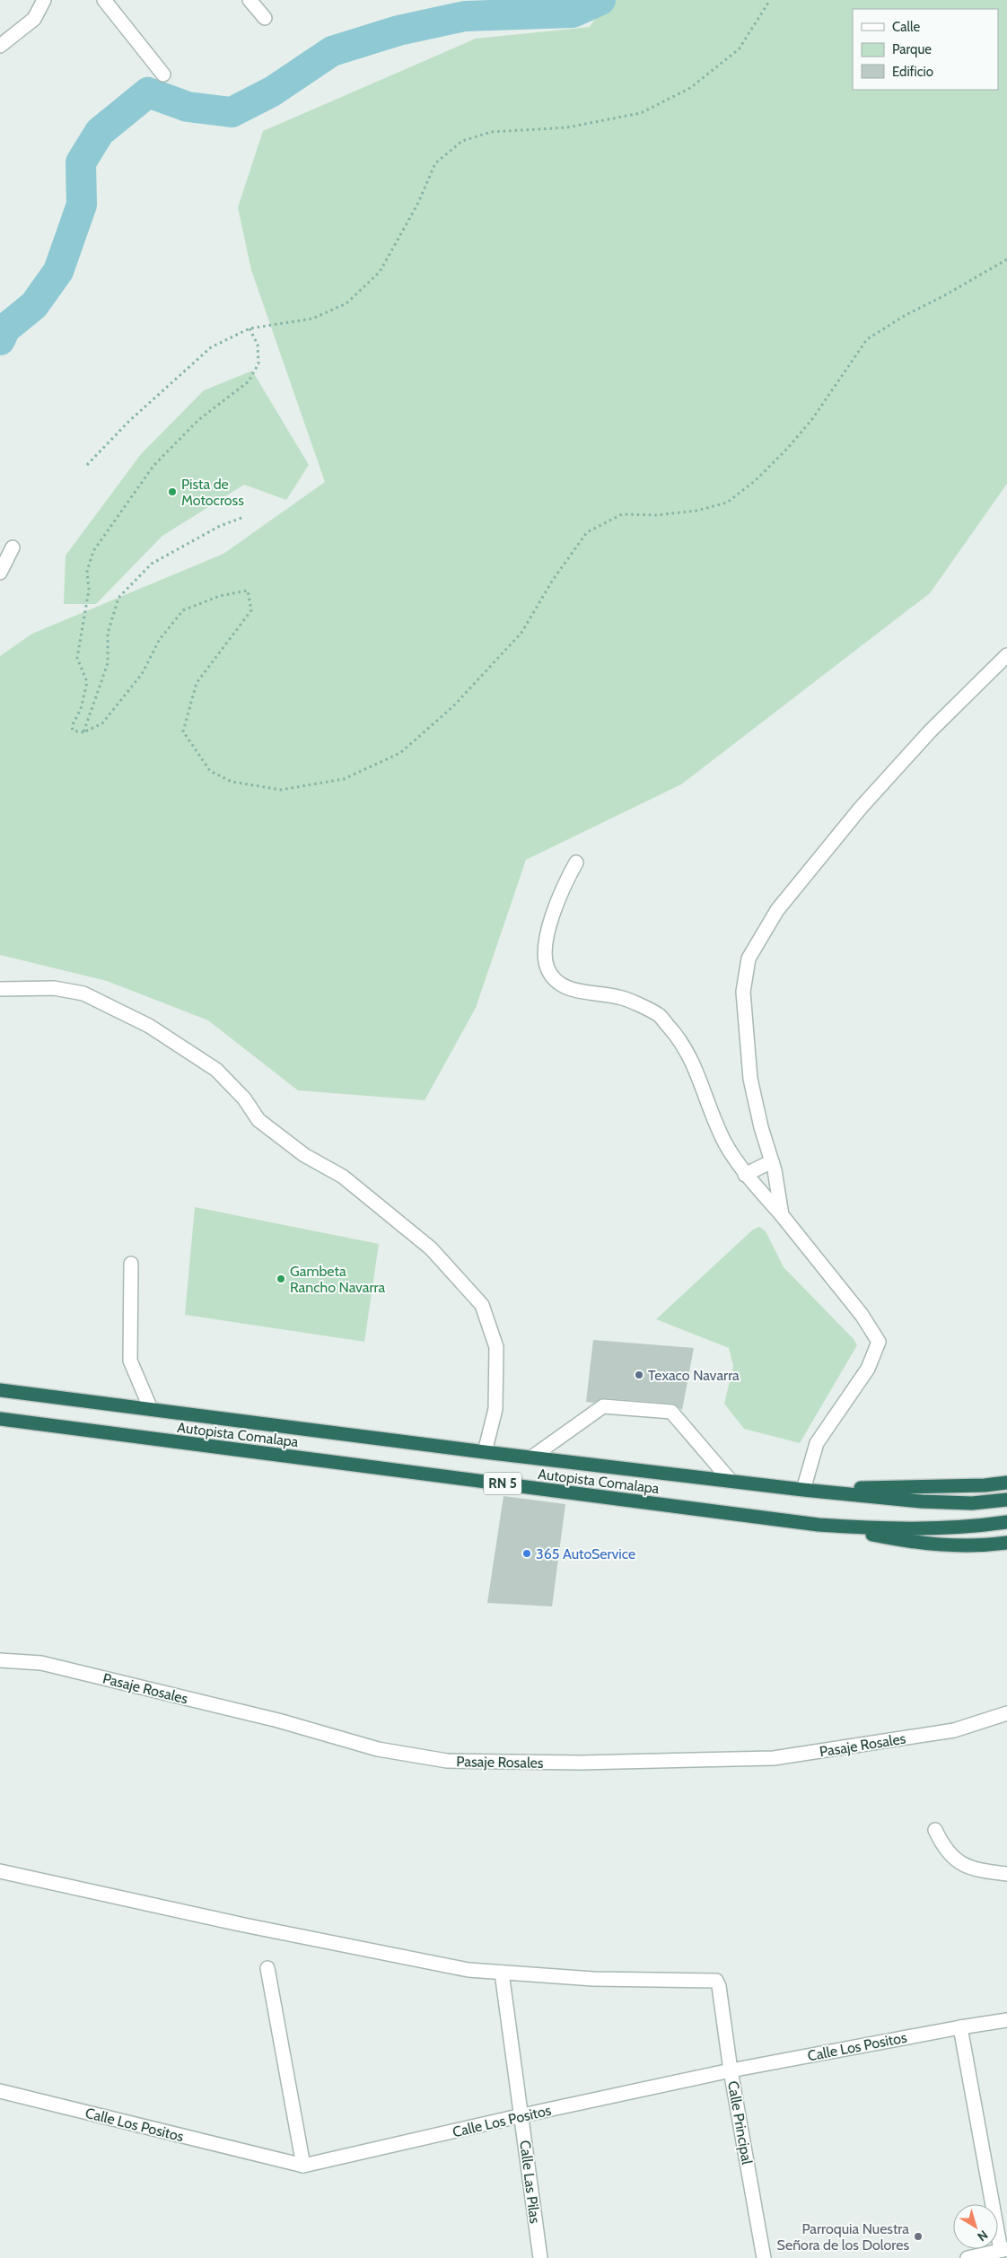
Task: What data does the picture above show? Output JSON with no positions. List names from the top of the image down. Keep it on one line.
{"streets":{"highway":["Autopista Comalapa","RN 5"],"street":["Pasaje Rosales","Calle Los Positos","Calle Principal","Calle Las Pilas"]},"crossings":[["Calle Los Positos","Calle Principal"],["Calle Los Positos","Calle Las Pilas"],["Calle Principal","Calle Las Pilas"]],"places":["Pista de Motocross","Gambeta Rancho Navarra","Texaco Navarra","365 AutoService","Parroquia Nuestra Señora de los Dolores"],"legend":["Calle","Parque","Edificio"],"north":"bottom right"}
